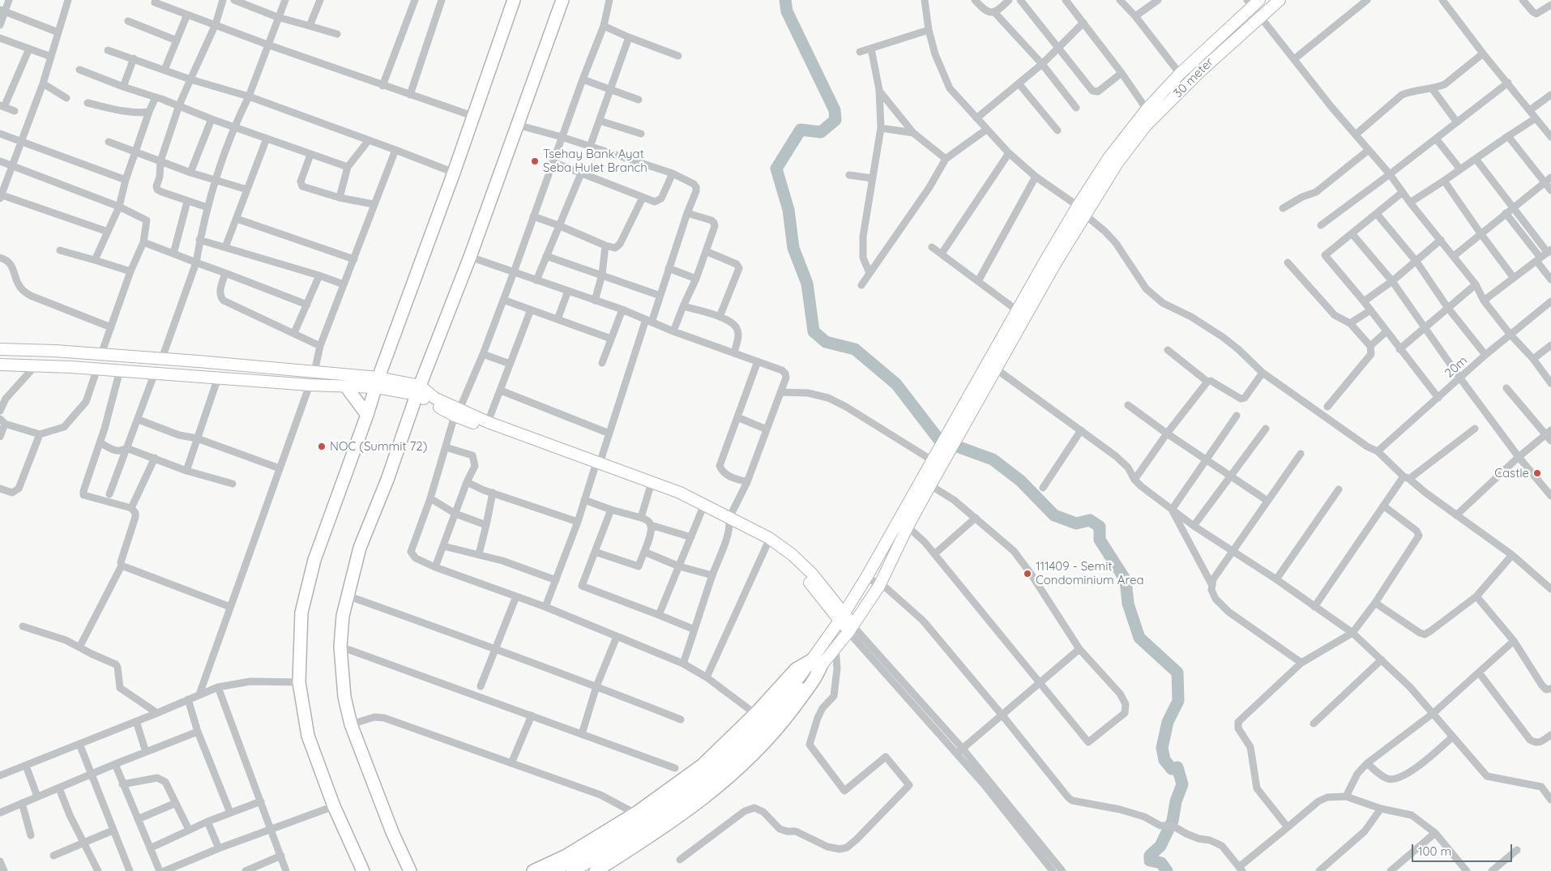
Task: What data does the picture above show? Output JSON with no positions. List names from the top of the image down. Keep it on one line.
{"streets":{"main road":["30 meter"],"street":["20m"]},"places":["Tsehay Bank Ayat Seba Hulet Branch","NOC (Summit 72)","Castle","111409 - Semit Condominium Area"],"scale_bar":"100 m"}
